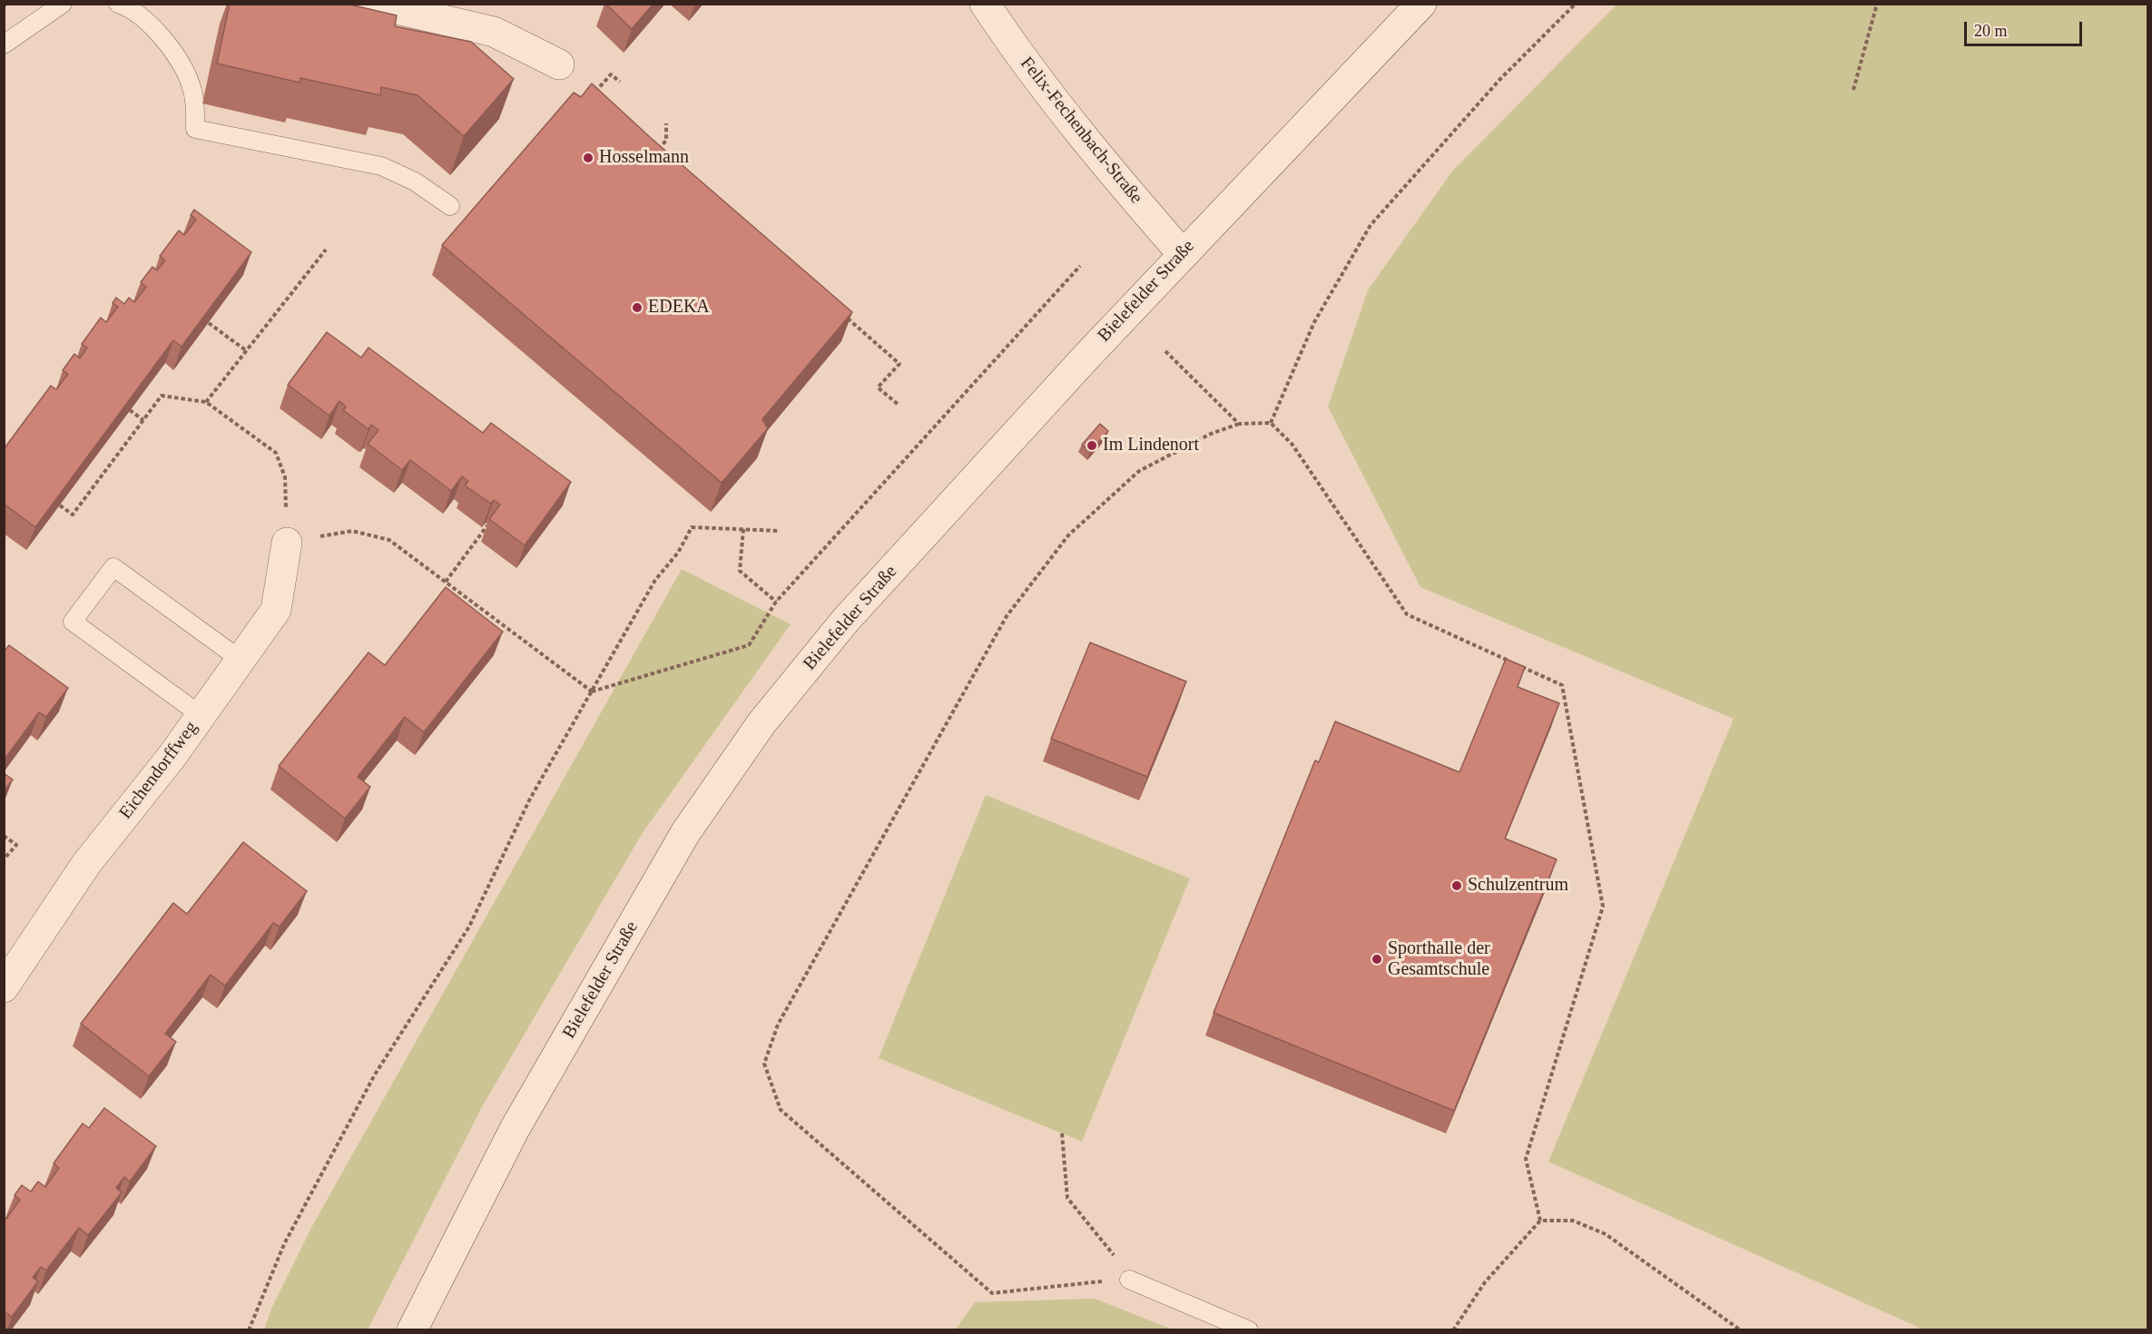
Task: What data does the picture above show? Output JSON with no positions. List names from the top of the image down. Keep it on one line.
{"streets":{"main road":["Felix-Fechenbach-Straße","Bielefelder Straße","Eichendorffweg"]},"crossings":[["Felix-Fechenbach-Straße","Bielefelder Straße"]],"places":["Hosselmann","EDEKA","Im Lindenort","Schulzentrum","Sporthalle der Gesamtschule"],"scale_bar":"20 m"}
